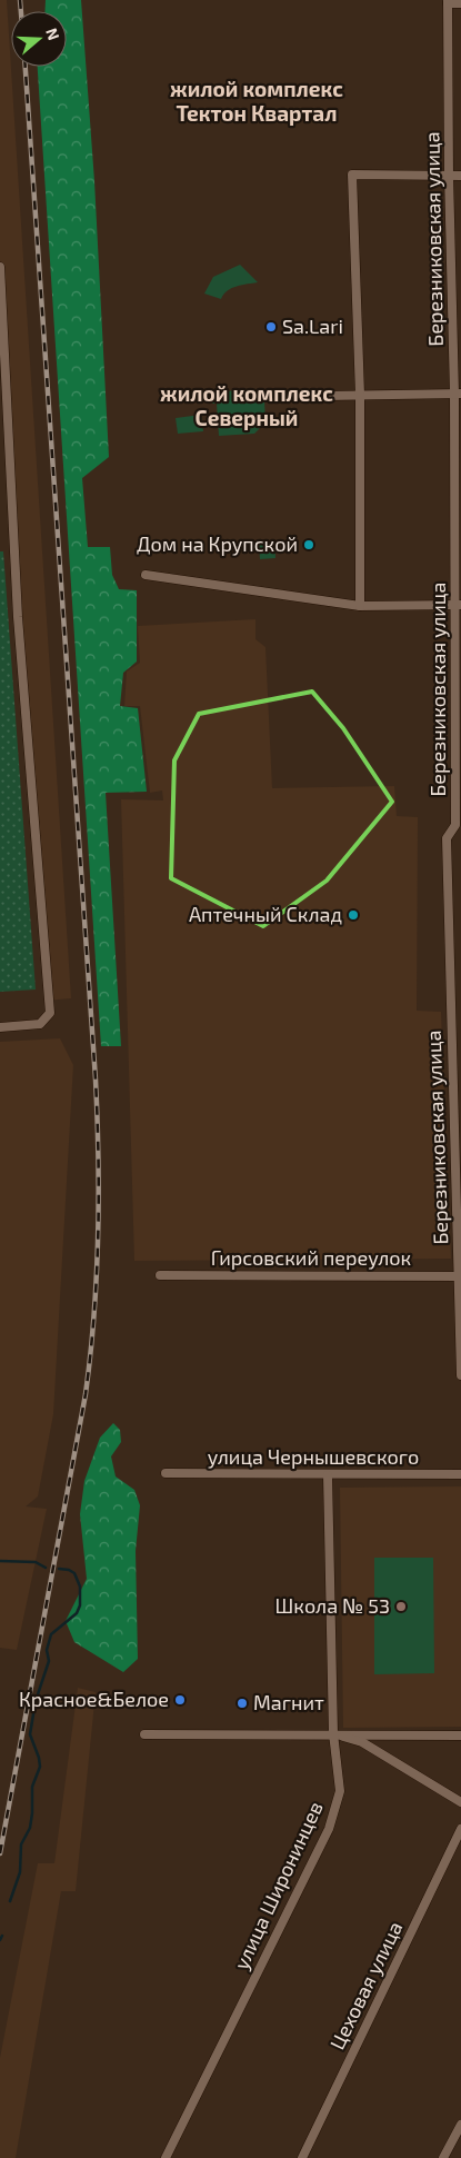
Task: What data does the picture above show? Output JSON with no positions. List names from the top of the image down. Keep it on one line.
{"streets":{"street":["Березниковская улица","Гирсовский переулок","улица Чернышевского","улица Широнинцев","Цеховая улица"]},"crossings":[["Березниковская улица","Гирсовский переулок"],["улица Чернышевского","улица Широнинцев"]],"districts":["жилой комплекс Тектон Квартал","жилой комплекс Северный"],"places":["Sa.Lari","Дом на Крупской","Аптечный Склад","Школа № 53","Красное&Белое","Магнит"],"north":"right"}
